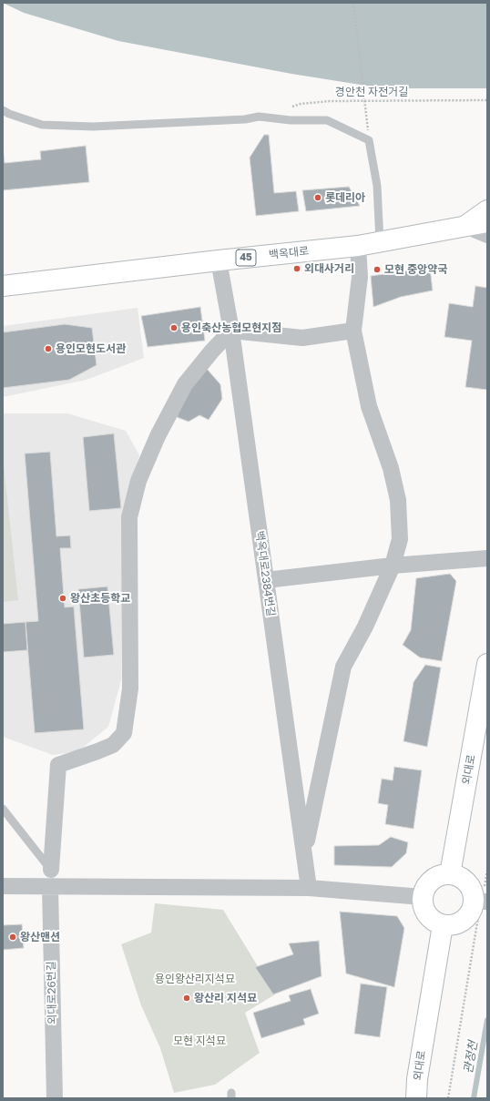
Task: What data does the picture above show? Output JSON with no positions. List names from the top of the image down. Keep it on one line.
{"streets":{"street":["백옥대로","45","백옥대로2384번길","외대로","외대로26번길"],"path":["경안천 자전거길"]},"crossings":[["백옥대로","백옥대로2384번길"]],"water":["관정천"],"parks":["용인왕산리지석묘","모현 지석묘"],"places":["롯데리아","외대사거리","모현 중앙약국","용인축산농협모현지점","용인모현도서관","왕산초등학교","왕산맨션","왕산리 지석묘"]}
